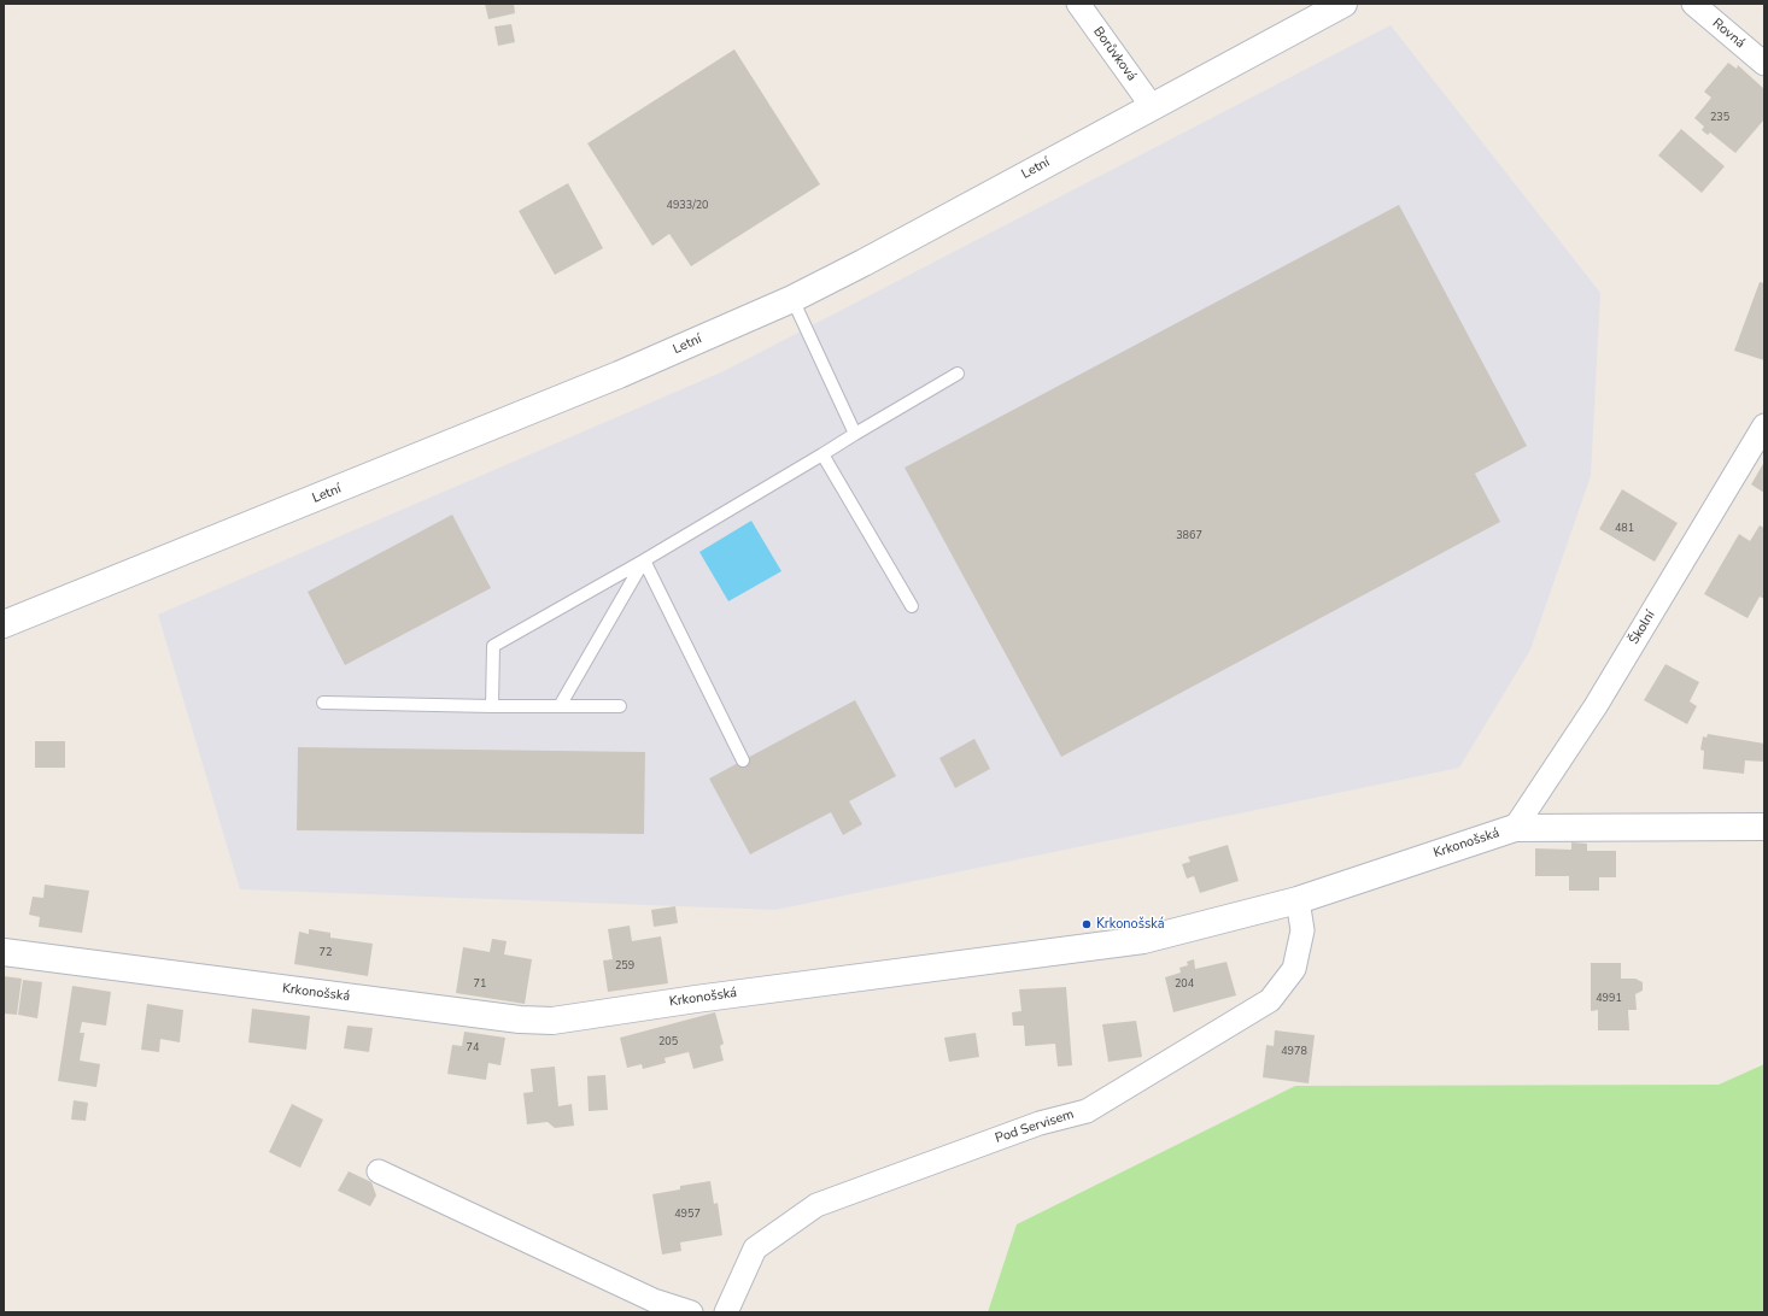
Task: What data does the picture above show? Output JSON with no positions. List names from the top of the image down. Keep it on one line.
{"streets":{"street":["Rovná","Borůvková","Letní","Školní","Krkonošská","Pod Servisem"]},"crossings":[["Borůvková","Letní"],["Školní","Krkonošská"],["Krkonošská","Pod Servisem"]],"places":["Krkonošská"],"house_numbers":["235","4933/20","481","3867","72","259","71","204","4991","205","74","4978","4957"]}
